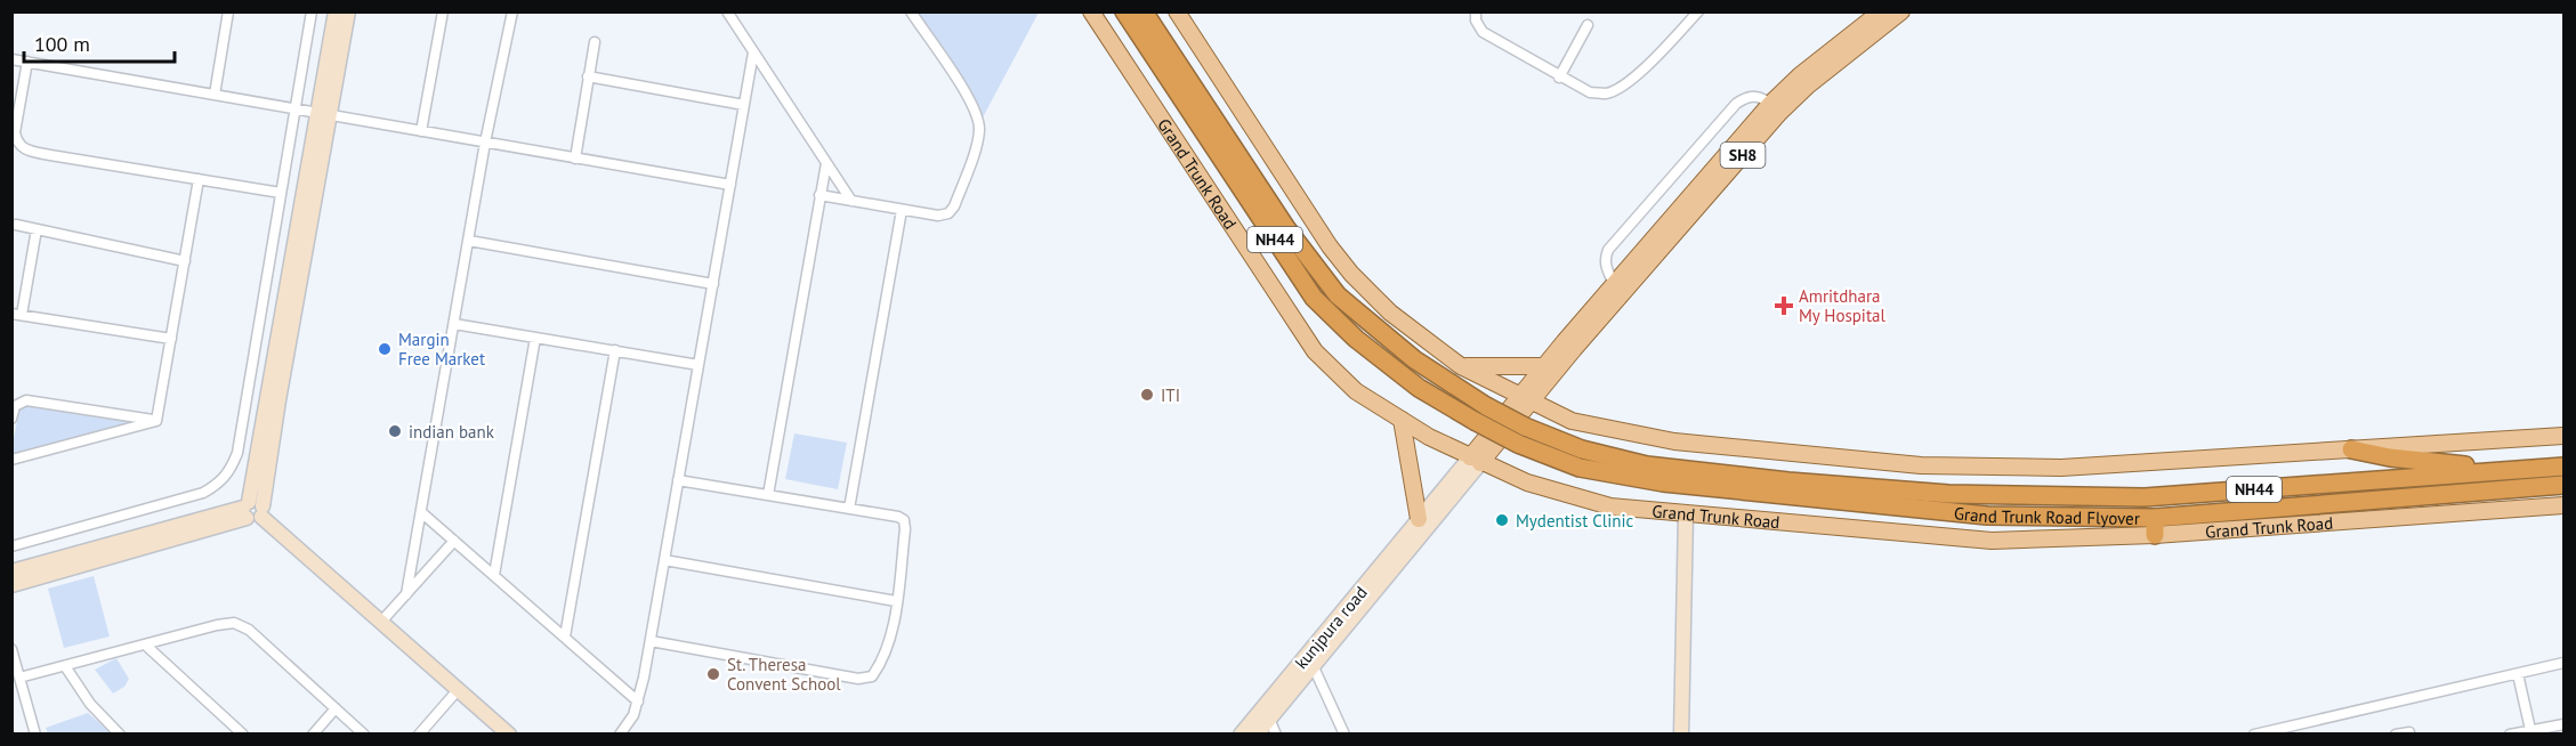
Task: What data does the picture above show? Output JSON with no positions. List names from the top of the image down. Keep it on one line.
{"streets":{"highway":["Grand Trunk Road","NH44","Grand Trunk Road Flyover"],"main road":["SH8"],"street":["kunjpura road"]},"crossings":[["SH8","Grand Trunk Road"],["SH8","kunjpura road"],["Grand Trunk Road","Grand Trunk Road Flyover"],["Grand Trunk Road","kunjpura road"],["NH44","Grand Trunk Road Flyover"]],"places":{"health":["Amritdhara My Hospital"],"other":["Margin Free Market","ITI","indian bank","Mydentist Clinic","St. Theresa Convent School"]},"scale_bar":"100 m"}
